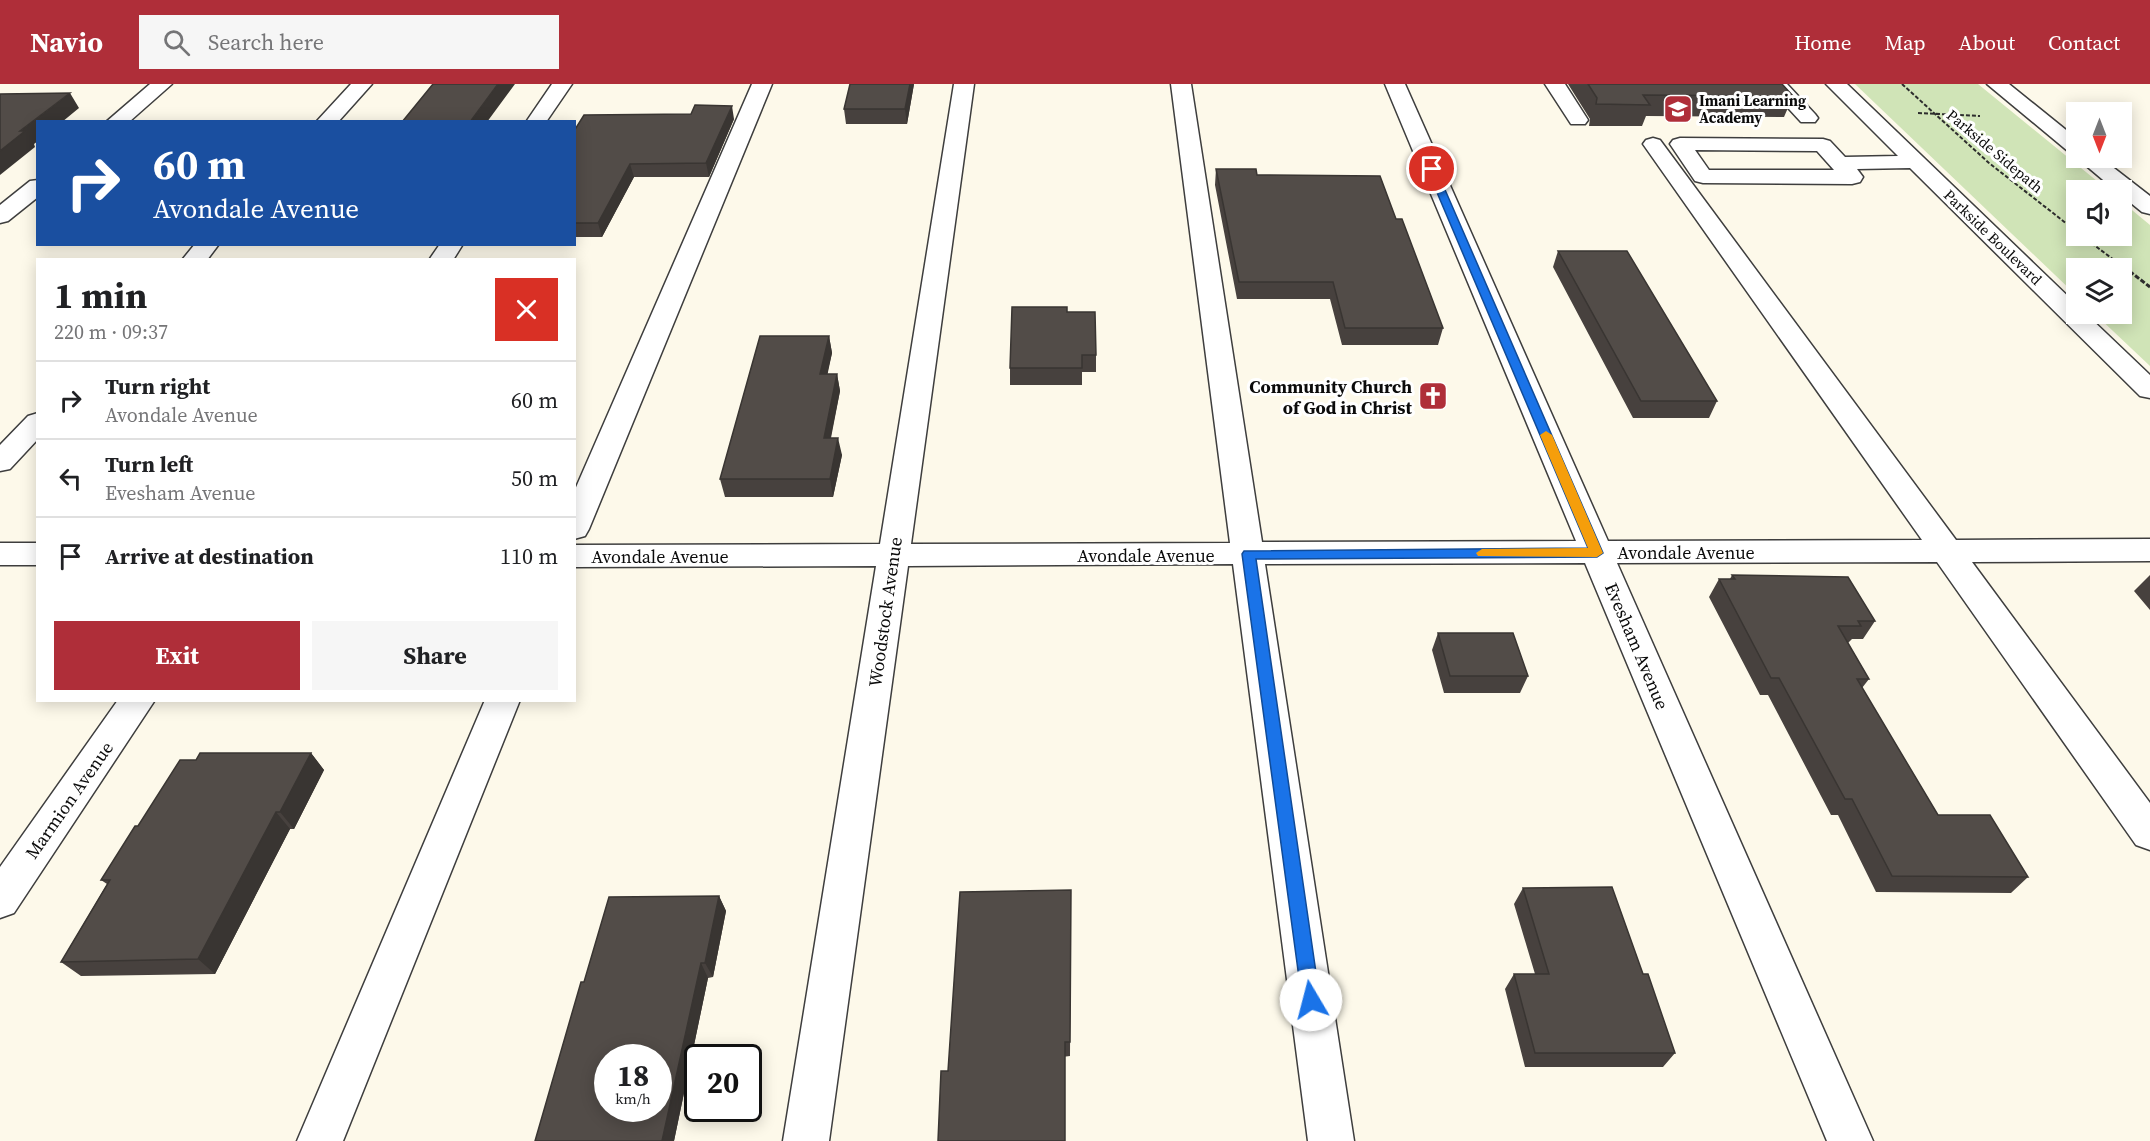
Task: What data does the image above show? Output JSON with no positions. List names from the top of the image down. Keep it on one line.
{"streets":{"street":["Parkside Boulevard","Avondale Avenue","Woodstock Avenue","Evesham Avenue","Marmion Avenue"],"path":["Parkside Sidepath"]},"crossings":[["Avondale Avenue","Woodstock Avenue"],["Avondale Avenue","Evesham Avenue"]],"places":{"school or university":["Imani Learning Academy"],"church":["Community Church of God in Christ"]},"north":"bottom","page":{"header":"Navio","search":"Search here","nav":["Home","Map","About","Contact"],"turn":["60 m","Avondale Avenue"],"heading":["1 min","220 m · 09:37"],"list":[{"name":"Turn right","note":"Avondale Avenue","value":"60 m"},{"name":"Turn left","note":"Evesham Avenue","value":"50 m"},{"name":"Arrive at destination","value":"110 m"}],"buttons":["Exit","Share"],"speed":"18 km/h","limit":"20"}}
